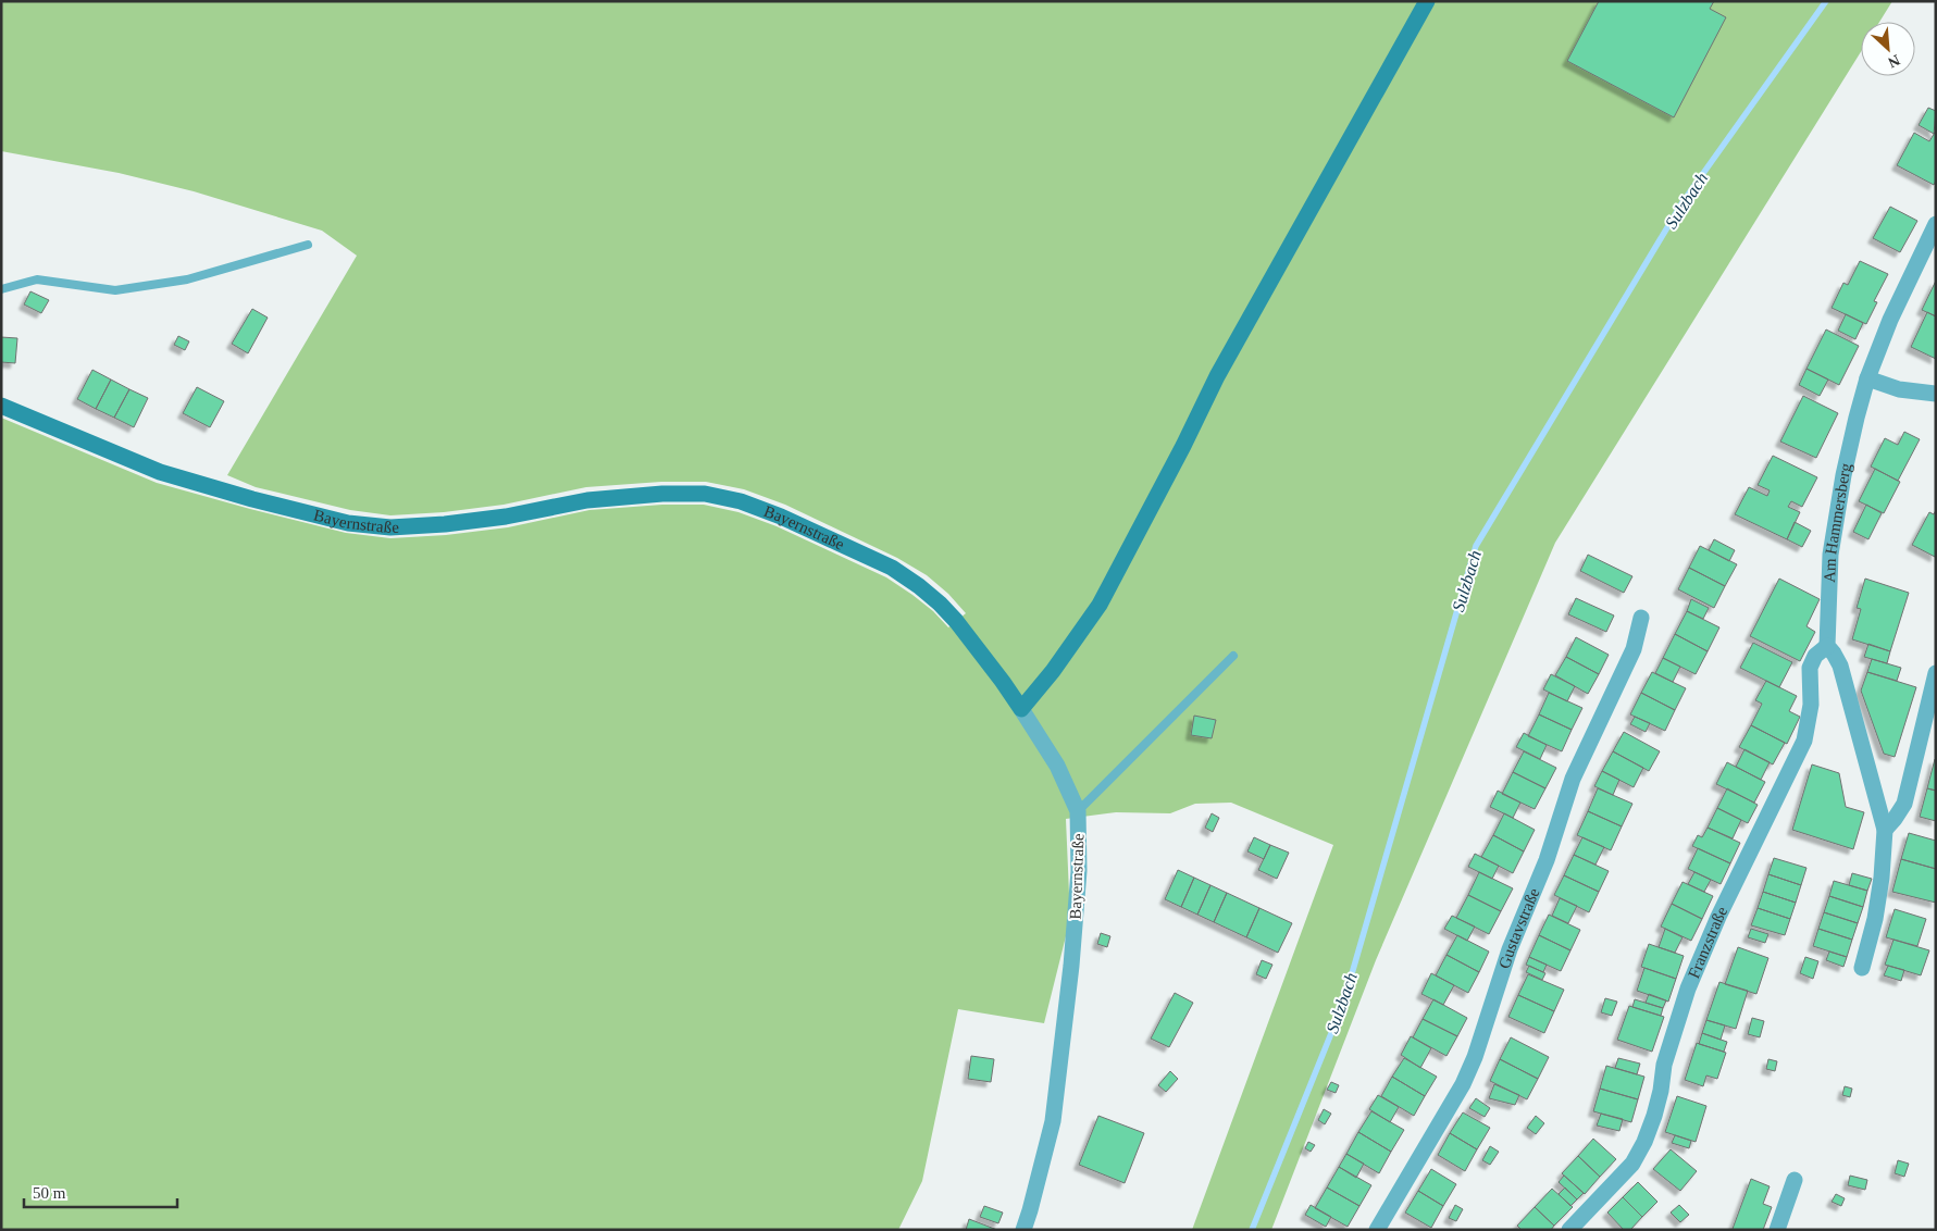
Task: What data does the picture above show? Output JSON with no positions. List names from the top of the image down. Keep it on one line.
{"streets":{"street":["Bayernstraße","Am Hammersberg","Gustavstraße","Franzstraße"]},"crossings":[["Am Hammersberg","Franzstraße"]],"water":["Sulzbach"],"scale_bar":"50 m","north":"bottom right"}
